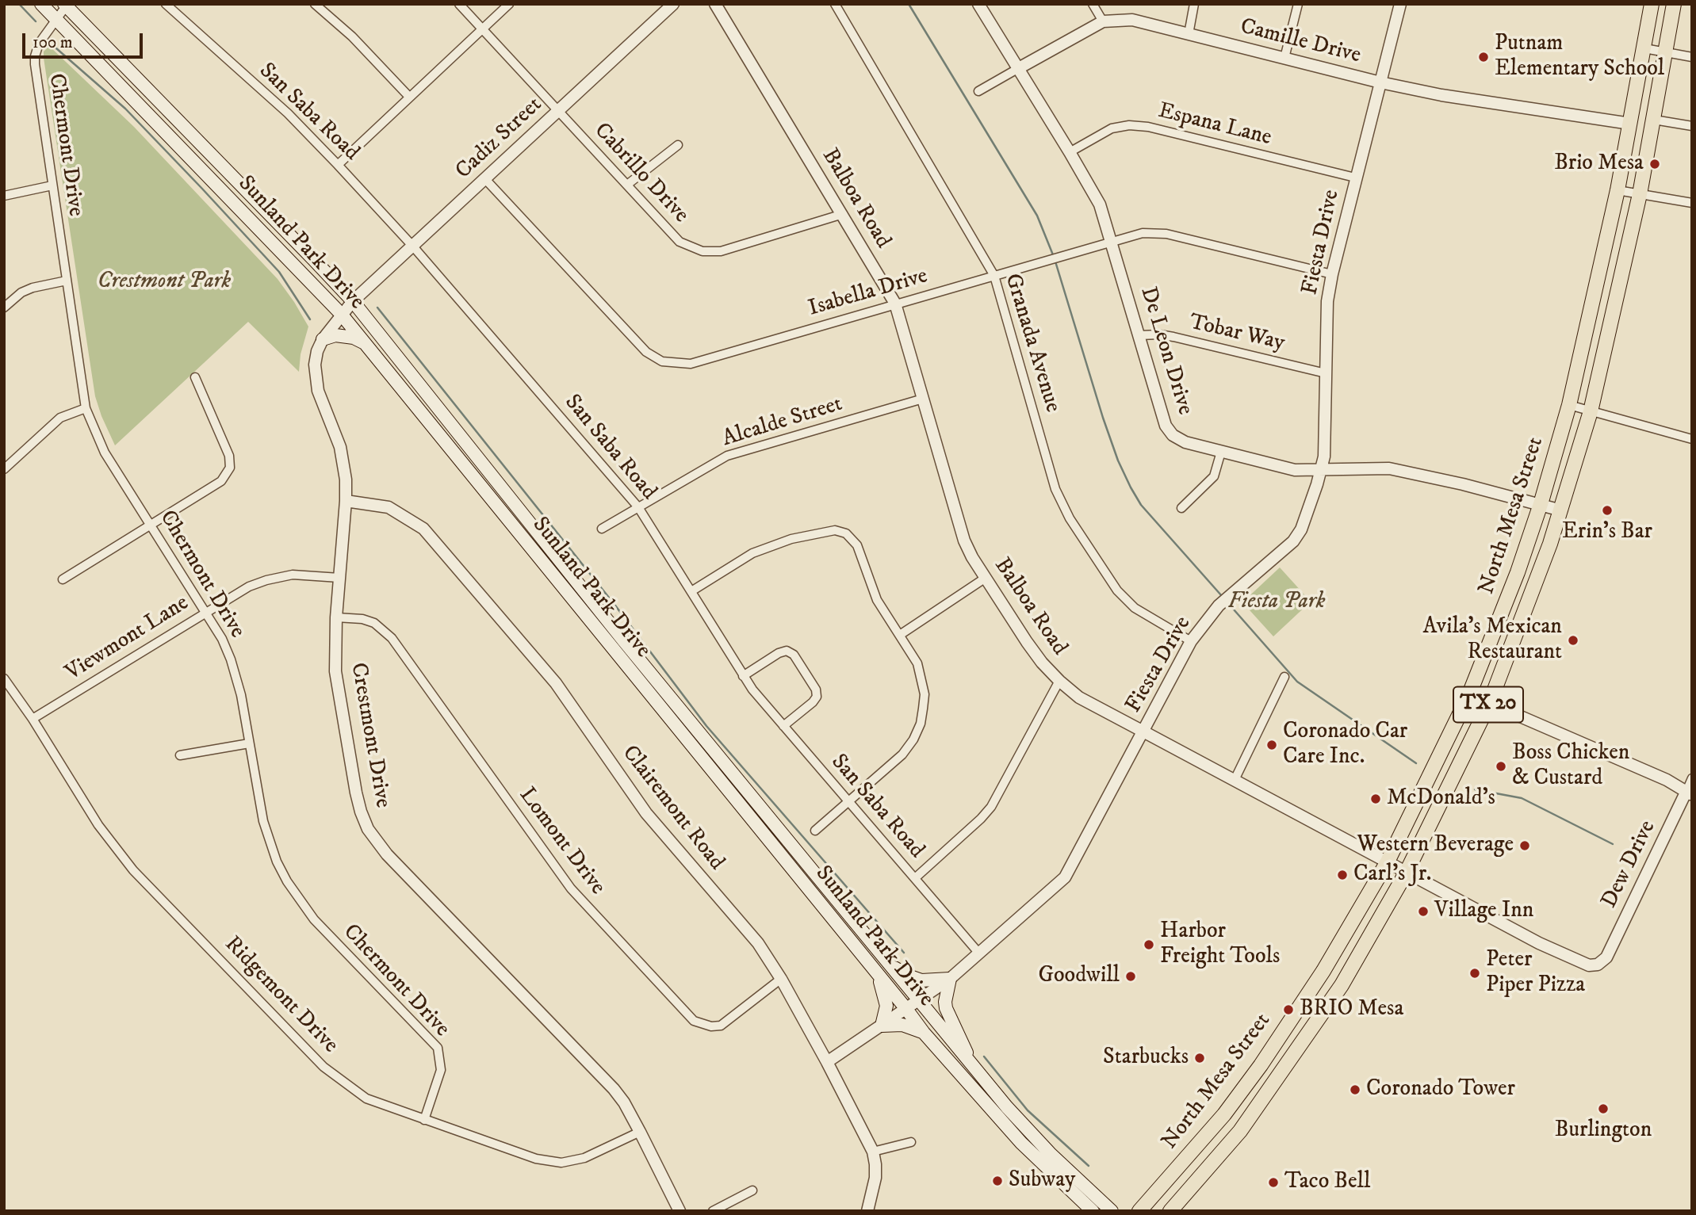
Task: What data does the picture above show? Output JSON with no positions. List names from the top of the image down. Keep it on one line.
{"streets":{"main road":["Sunland Park Drive","North Mesa Street","TX 20"],"street":["Camille Drive","San Saba Road","Espana Lane","Cadiz Street","Chermont Drive","Cabrillo Drive","Balboa Road","Fiesta Drive","Isabella Drive","Tobar Way","Granada Avenue","De Leon Drive","Alcalde Street","Viewmont Lane","Crestmont Drive","Clairemont Road","Lomont Drive","Dew Drive","Ridgemont Drive"]},"crossings":[["Camille Drive","Fiesta Drive"],["Camille Drive","De Leon Drive"],["Camille Drive","North Mesa Street"],["San Saba Road","Cadiz Street"],["San Saba Road","Fiesta Drive"],["San Saba Road","Alcalde Street"],["Espana Lane","Fiesta Drive"],["Espana Lane","De Leon Drive"],["Cadiz Street","Cabrillo Drive"],["Cadiz Street","Sunland Park Drive"],["Cadiz Street","Isabella Drive"],["Cadiz Street","Crestmont Drive"],["Chermont Drive","Sunland Park Drive"],["Chermont Drive","Viewmont Lane"],["Chermont Drive","Ridgemont Drive"],["Cabrillo Drive","Balboa Road"],["Balboa Road","Fiesta Drive"],["Balboa Road","Isabella Drive"],["Balboa Road","Alcalde Street"],["Balboa Road","North Mesa Street"],["Balboa Road","Dew Drive"],["Fiesta Drive","Sunland Park Drive"],["Fiesta Drive","Isabella Drive"],["Fiesta Drive","Tobar Way"],["Fiesta Drive","Granada Avenue"],["Fiesta Drive","De Leon Drive"],["Fiesta Drive","Clairemont Road"],["Sunland Park Drive","Crestmont Drive"],["Isabella Drive","Granada Avenue"],["Isabella Drive","De Leon Drive"],["Tobar Way","De Leon Drive"],["De Leon Drive","North Mesa Street"],["Viewmont Lane","Crestmont Drive"],["Viewmont Lane","Ridgemont Drive"],["Crestmont Drive","Clairemont Road"],["Crestmont Drive","Lomont Drive"],["Crestmont Drive","Ridgemont Drive"],["Clairemont Road","Lomont Drive"]],"parks":["Crestmont Park","Fiesta Park"],"places":["Putnam Elementary School","Brio Mesa","Erin's Bar","Avila's Mexican Restaurant","Coronado Car Care Inc.","Boss Chicken & Custard","McDonald's","Western Beverage","Carl's Jr.","Village Inn","Harbor Freight Tools","Peter Piper Pizza","Goodwill","BRIO Mesa","Starbucks","Coronado Tower","Burlington","Subway","Taco Bell"],"scale_bar":"100 m"}
